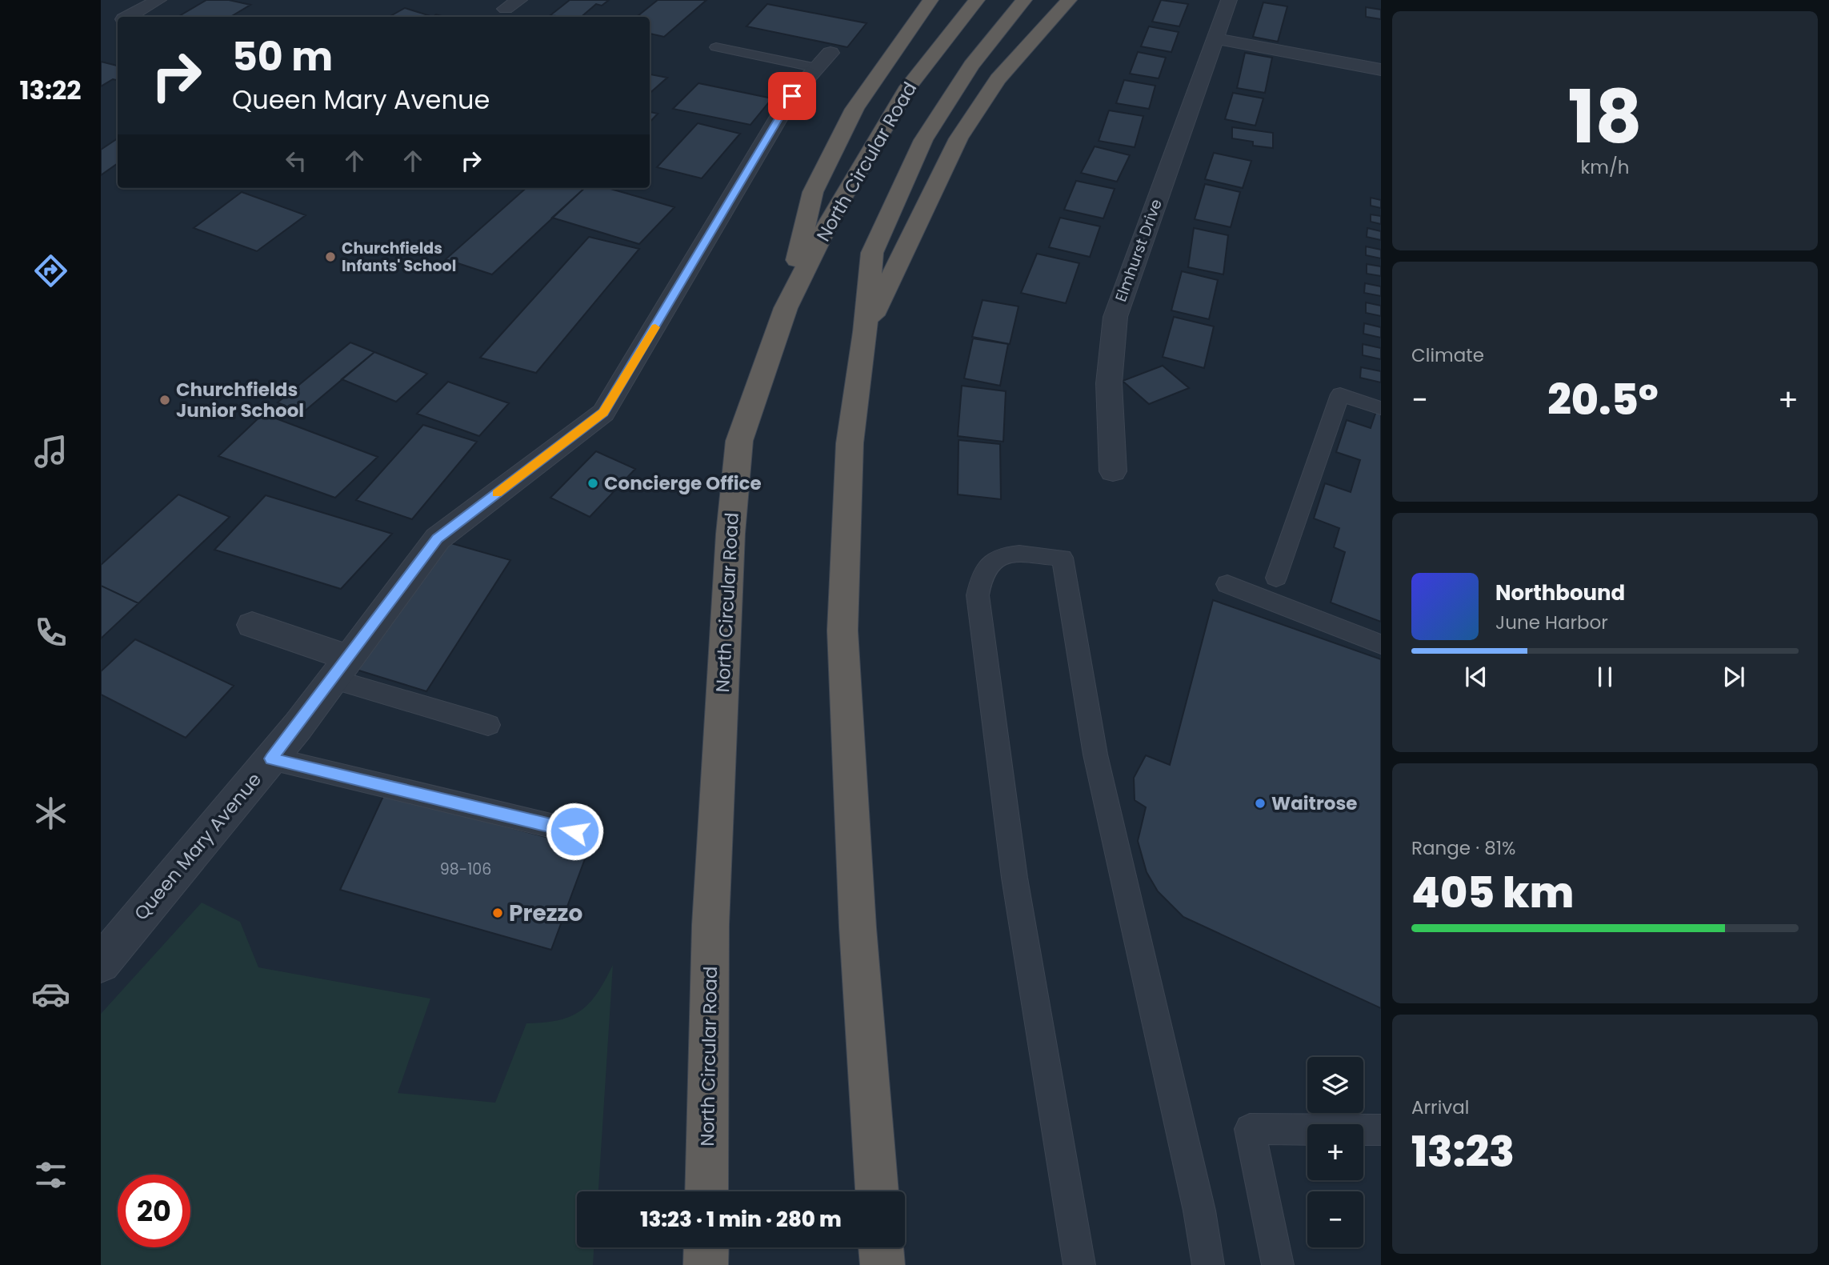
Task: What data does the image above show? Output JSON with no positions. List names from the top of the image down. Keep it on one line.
{"streets":{"highway":["North Circular Road"],"street":["Elmhurst Drive","Queen Mary Avenue"]},"places":["Churchfields Infants' School","Churchfields Junior School","Concierge Office","Waitrose","Prezzo"],"house_numbers":["98-106"],"page":{"tabs":"13:22","tile":[["18","km/h"],"Climate",["Range · 81%","405 km"],["Arrival","13:23"]],"turn":["50 m","Queen Mary Avenue"],"heat":["−","20.5°","+"],"song":["Northbound","June Harbor"],"map_buttons":["+","−"],"limit":"20","trip":"13:23 · 1 min · 280 m"}}
